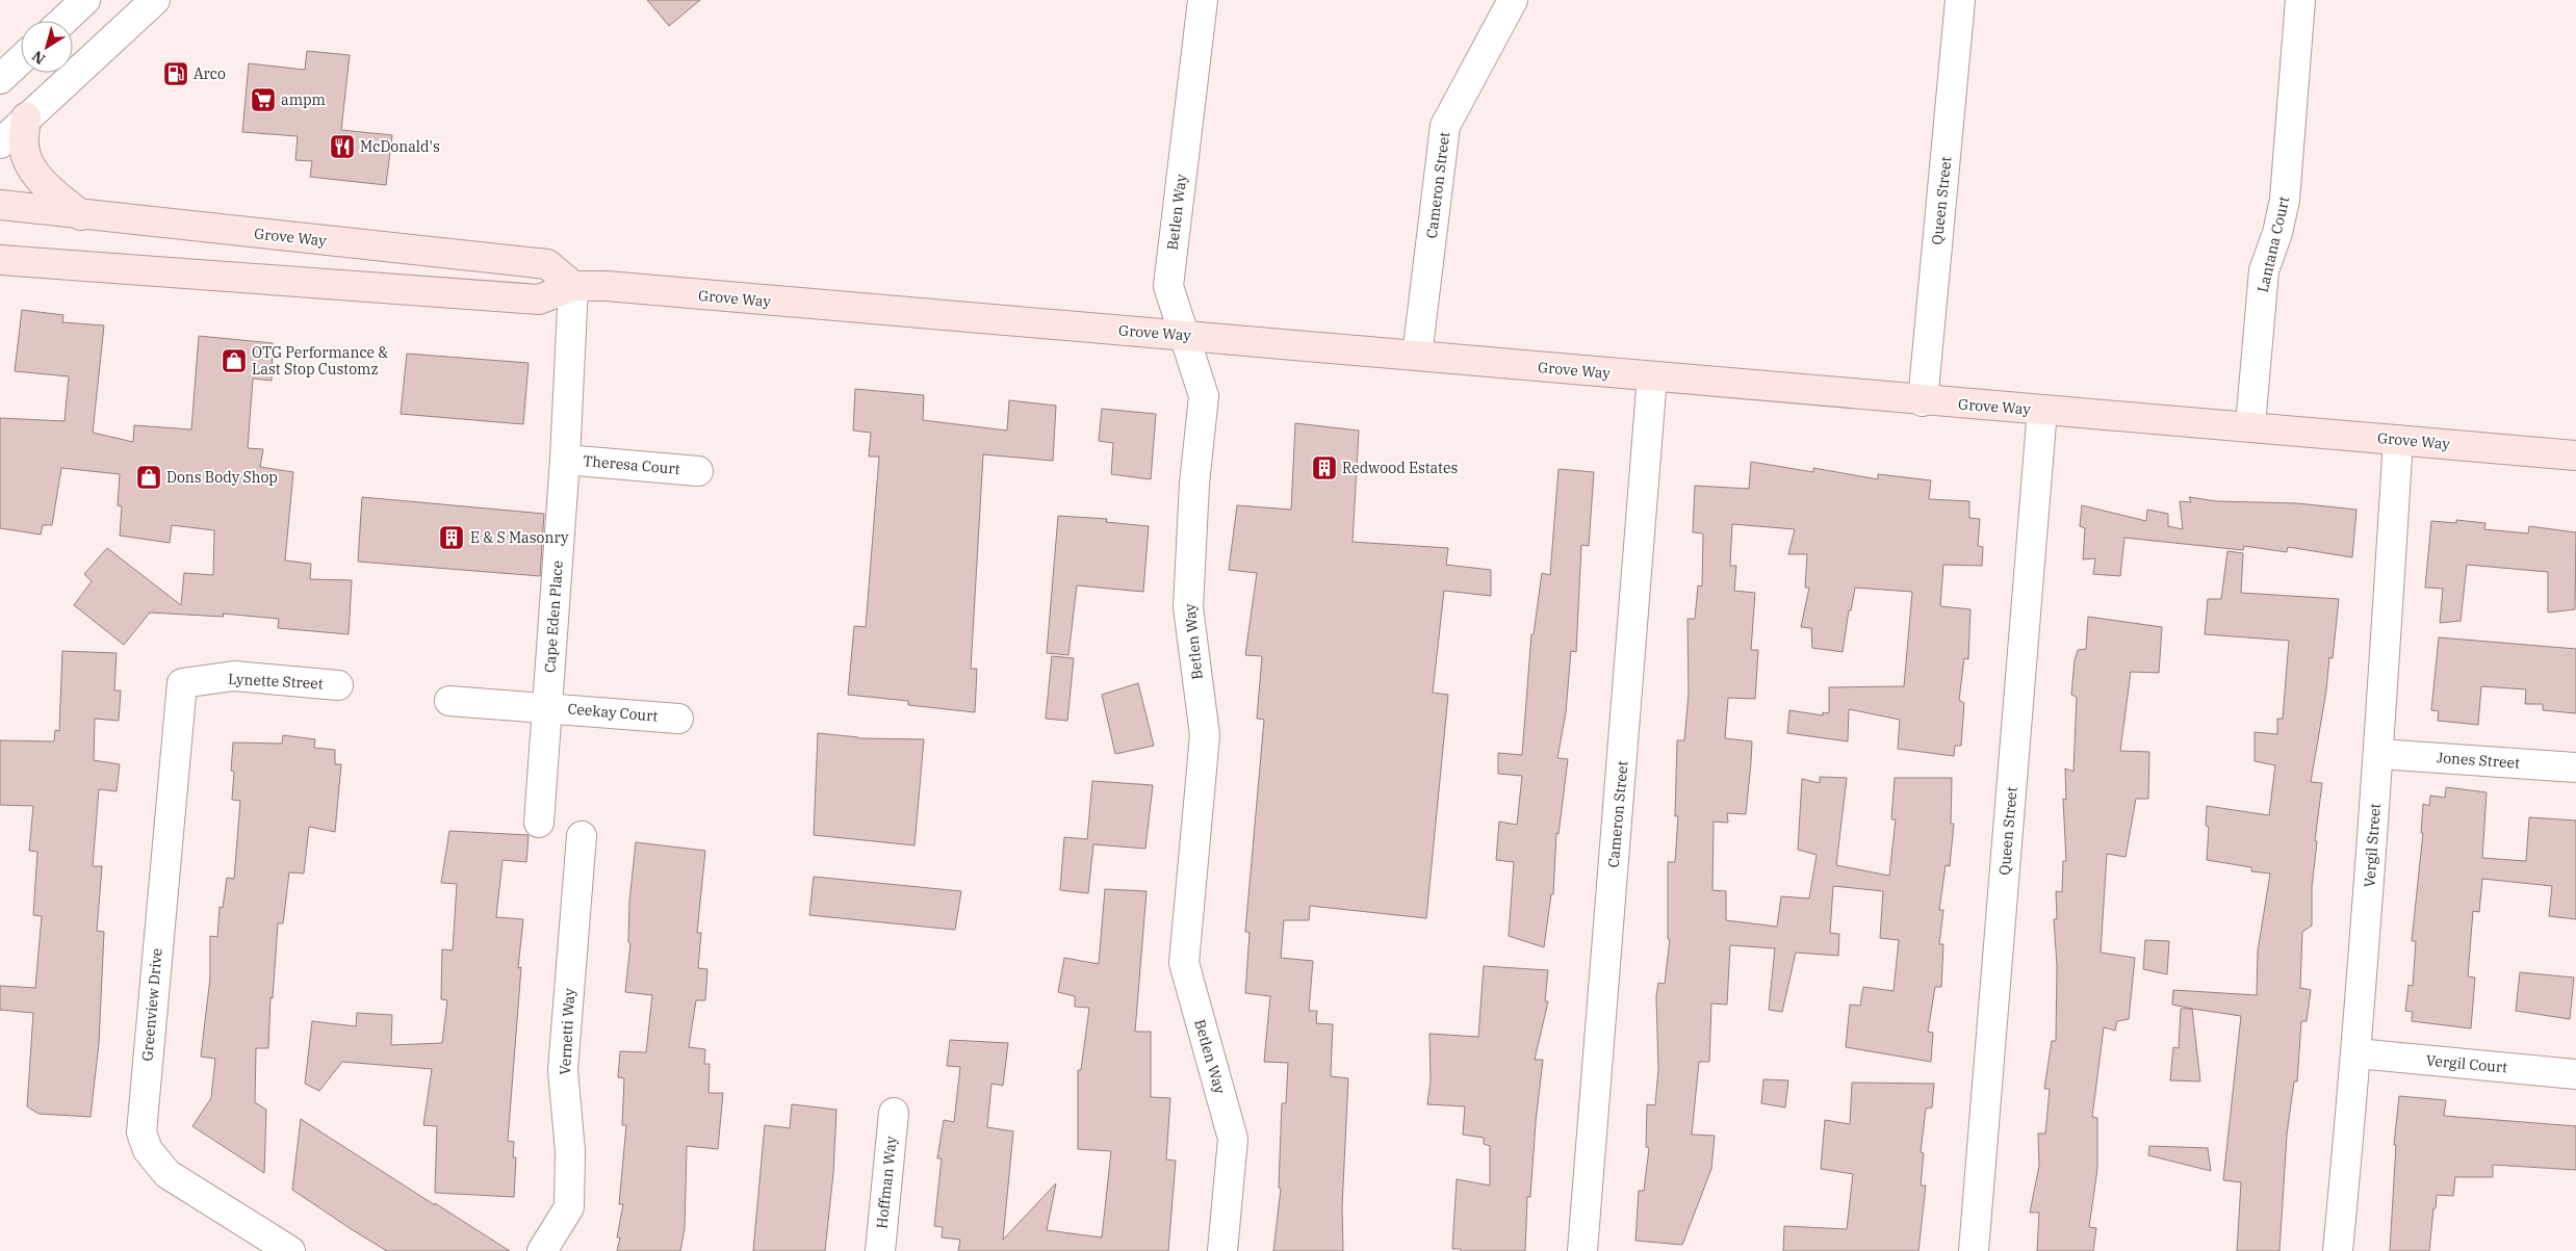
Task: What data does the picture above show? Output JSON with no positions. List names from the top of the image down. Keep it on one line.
{"streets":{"main road":["Grove Way"],"street":["Cameron Street","Queen Street","Betlen Way","Lantana Court","Theresa Court","Cape Eden Place","Lynette Street","Ceekay Court","Jones Street","Vergil Street","Greenview Drive","Vernetti Way","Vergil Court","Hoffman Way"]},"crossings":[["Cameron Street","Grove Way"],["Queen Street","Grove Way"],["Betlen Way","Grove Way"],["Grove Way","Lantana Court"],["Grove Way","Cape Eden Place"],["Grove Way","Vergil Street"],["Theresa Court","Cape Eden Place"],["Cape Eden Place","Ceekay Court"],["Lynette Street","Greenview Drive"],["Jones Street","Vergil Street"],["Vergil Street","Vergil Court"]],"places":{"fuel station":["Arco"],"supermarket":["ampm"],"restaurant":["McDonald's"],"shop":["OTG Performance & Last Stop Customz","Dons Body Shop"],"building":["Redwood Estates","E & S Masonry"]},"north":"bottom left"}
